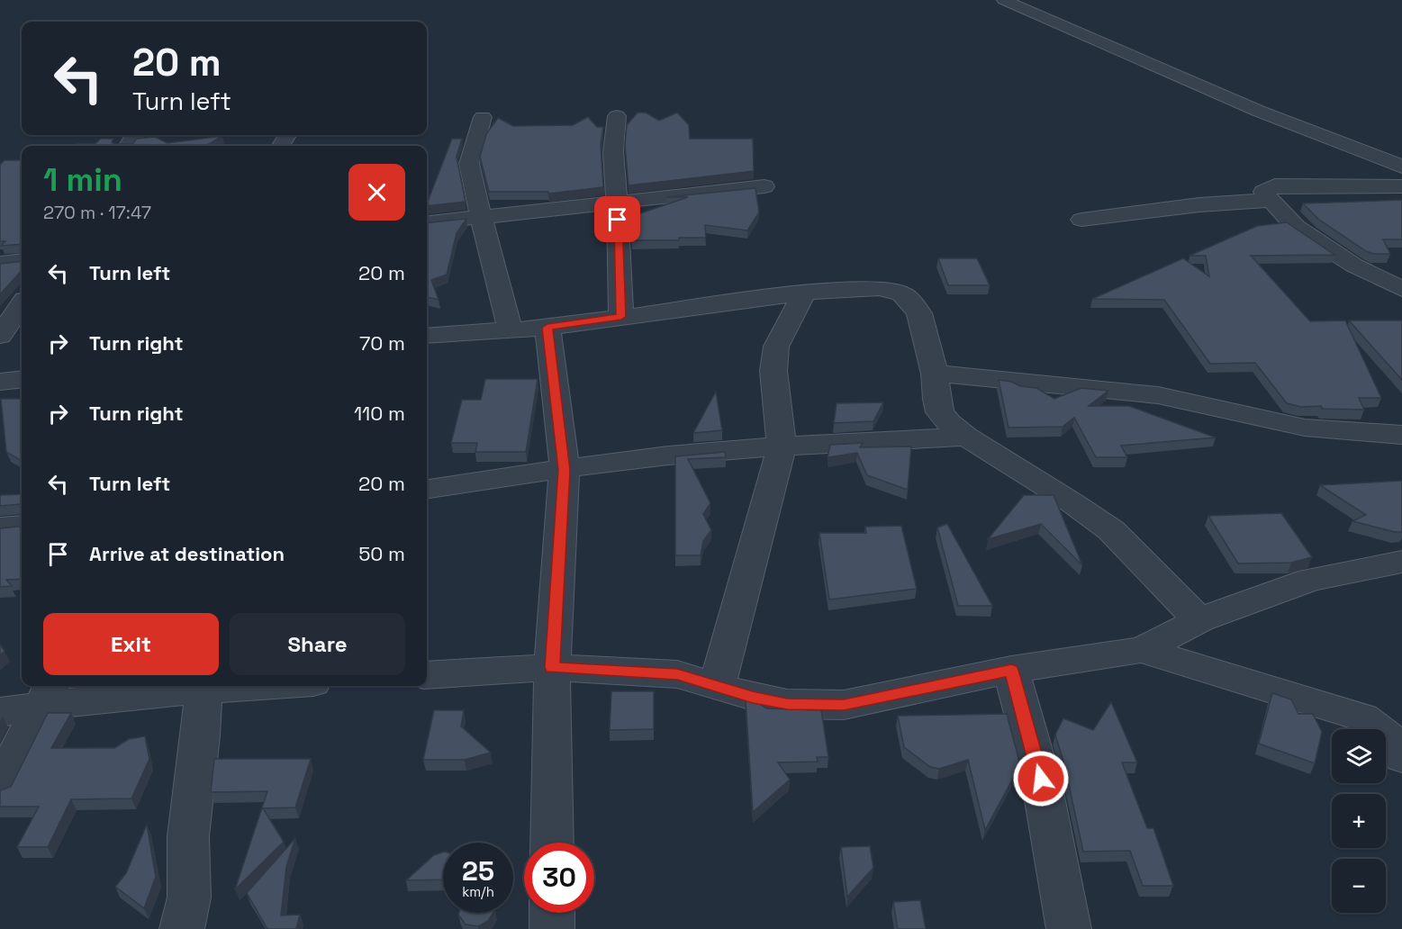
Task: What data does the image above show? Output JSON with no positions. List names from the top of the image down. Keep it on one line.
{"page":{"turn":["20 m","Turn left"],"heading":["1 min","270 m · 17:47"],"list":[{"name":"Turn left","value":"20 m"},{"name":"Turn right","value":"70 m"},{"name":"Turn right","value":"110 m"},{"name":"Turn left","value":"20 m"},{"name":"Arrive at destination","value":"50 m"}],"buttons":["Exit","Share"],"map_buttons":["+","−"],"speed":"25 km/h","limit":"30"}}
